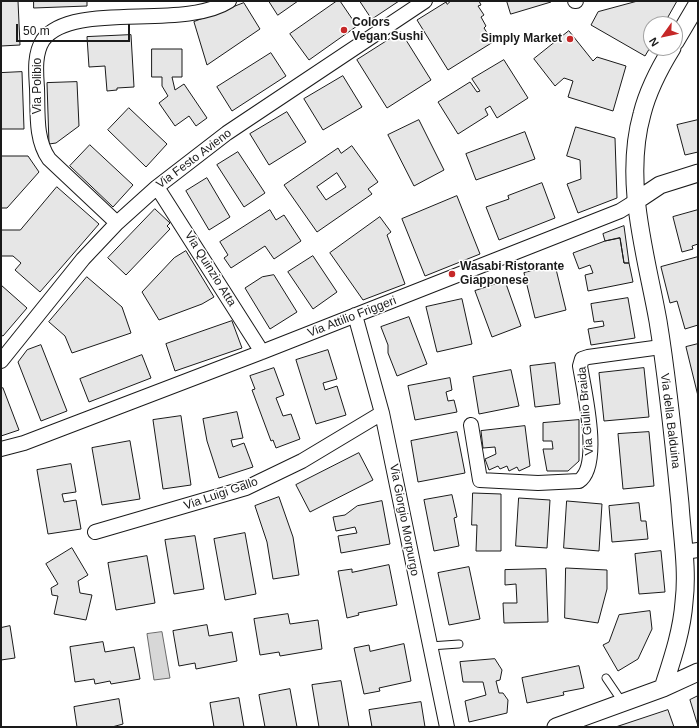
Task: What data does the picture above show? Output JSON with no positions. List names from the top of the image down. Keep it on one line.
{"streets":{"street":["Via Polibio","Via Festo Avieno","Via Quinzio Atta","Via Attilio Friggeri","Via Giulio Braida","Via della Balduina","Via Luigi Gallo","Via Giorgio Morpurgo"]},"crossings":[["Via Polibio","Via Festo Avieno"],["Via Festo Avieno","Via Quinzio Atta"],["Via Quinzio Atta","Via Attilio Friggeri"],["Via Attilio Friggeri","Via della Balduina"],["Via Attilio Friggeri","Via Giorgio Morpurgo"],["Via Giulio Braida","Via della Balduina"],["Via Luigi Gallo","Via Giorgio Morpurgo"]],"places":["Colors Vegan Sushi","Simply Market","Wasabi Ristorante Giapponese"],"scale_bar":"50 m","north":"bottom left"}
